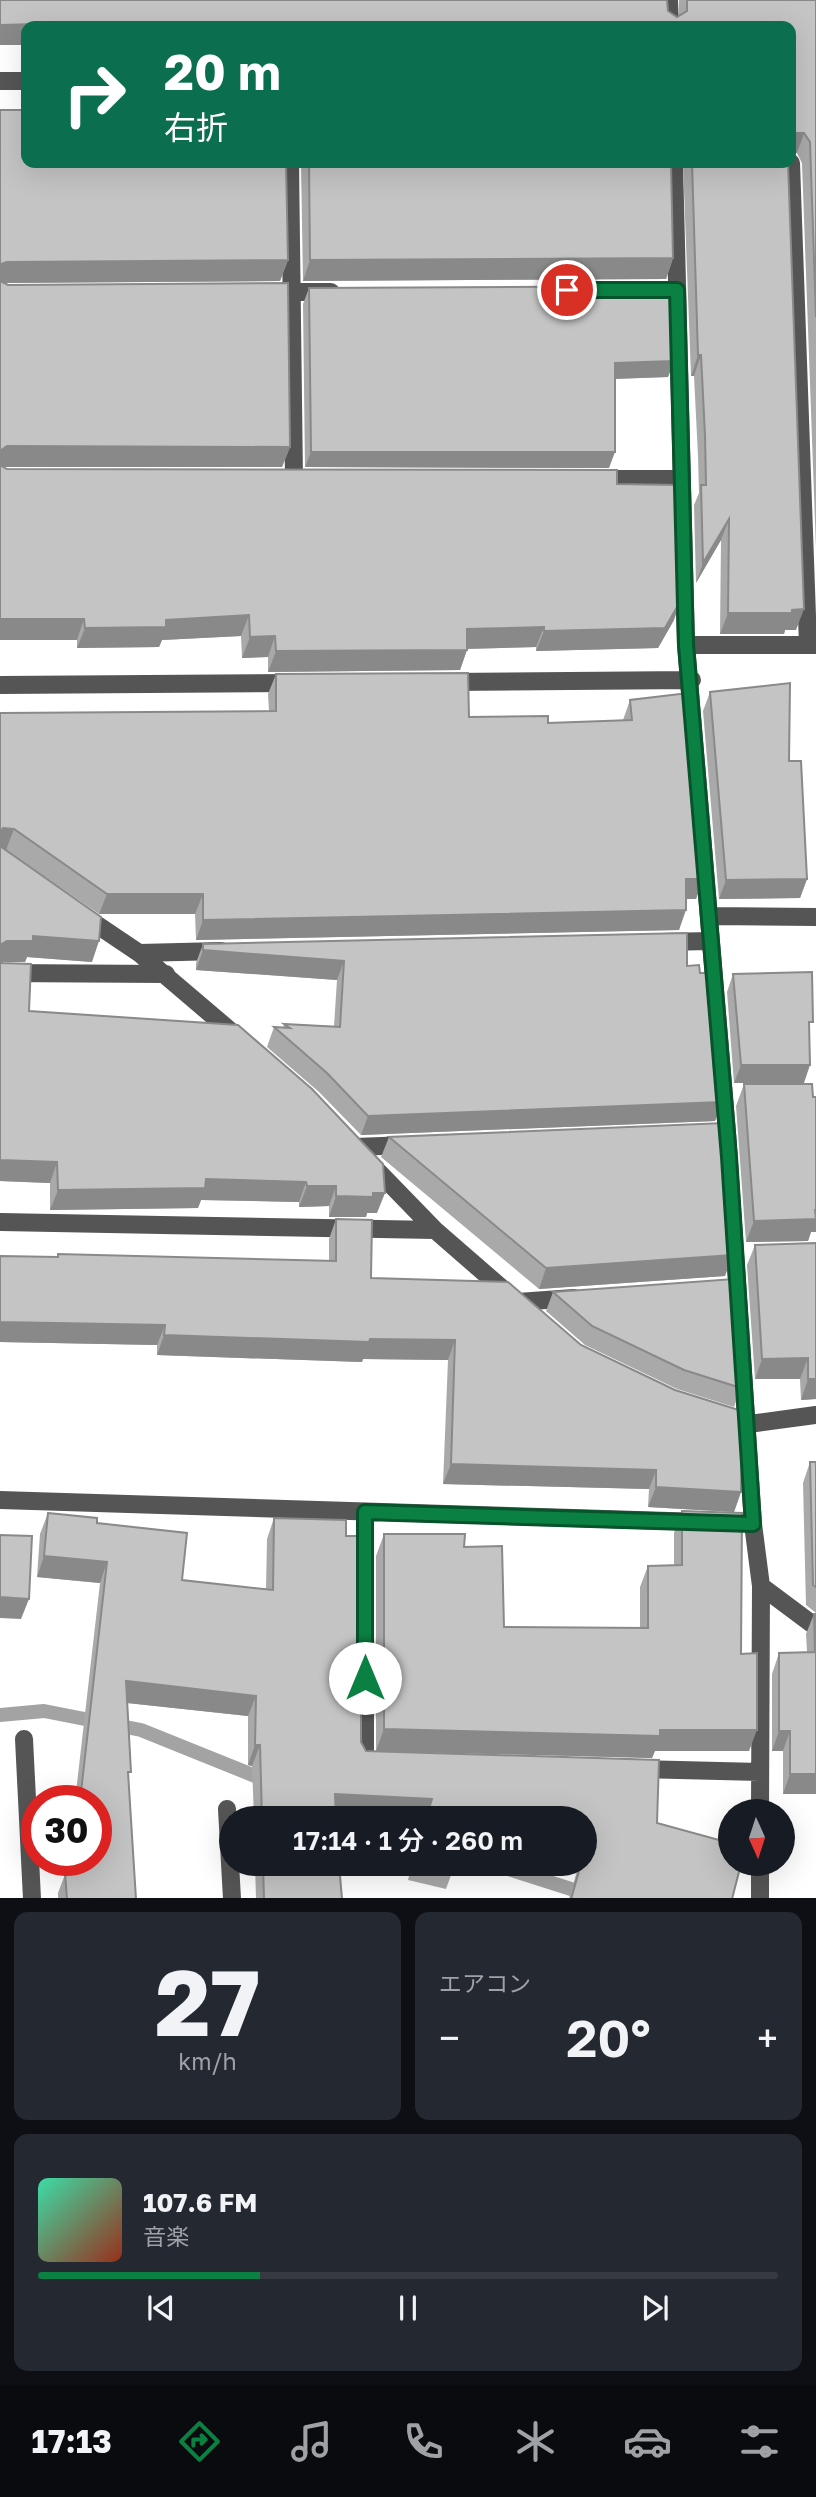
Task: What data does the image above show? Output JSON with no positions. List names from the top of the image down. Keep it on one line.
{"north":"bottom","page":{"turn":["20 m","右折"],"limit":"30","trip":"17:14 · 1 分 · 260 m","tile":[["27","km/h"],"エアコン"],"heat":["−","20°","+"],"song":["107.6 FM","音楽"],"tabs":"17:13"}}
